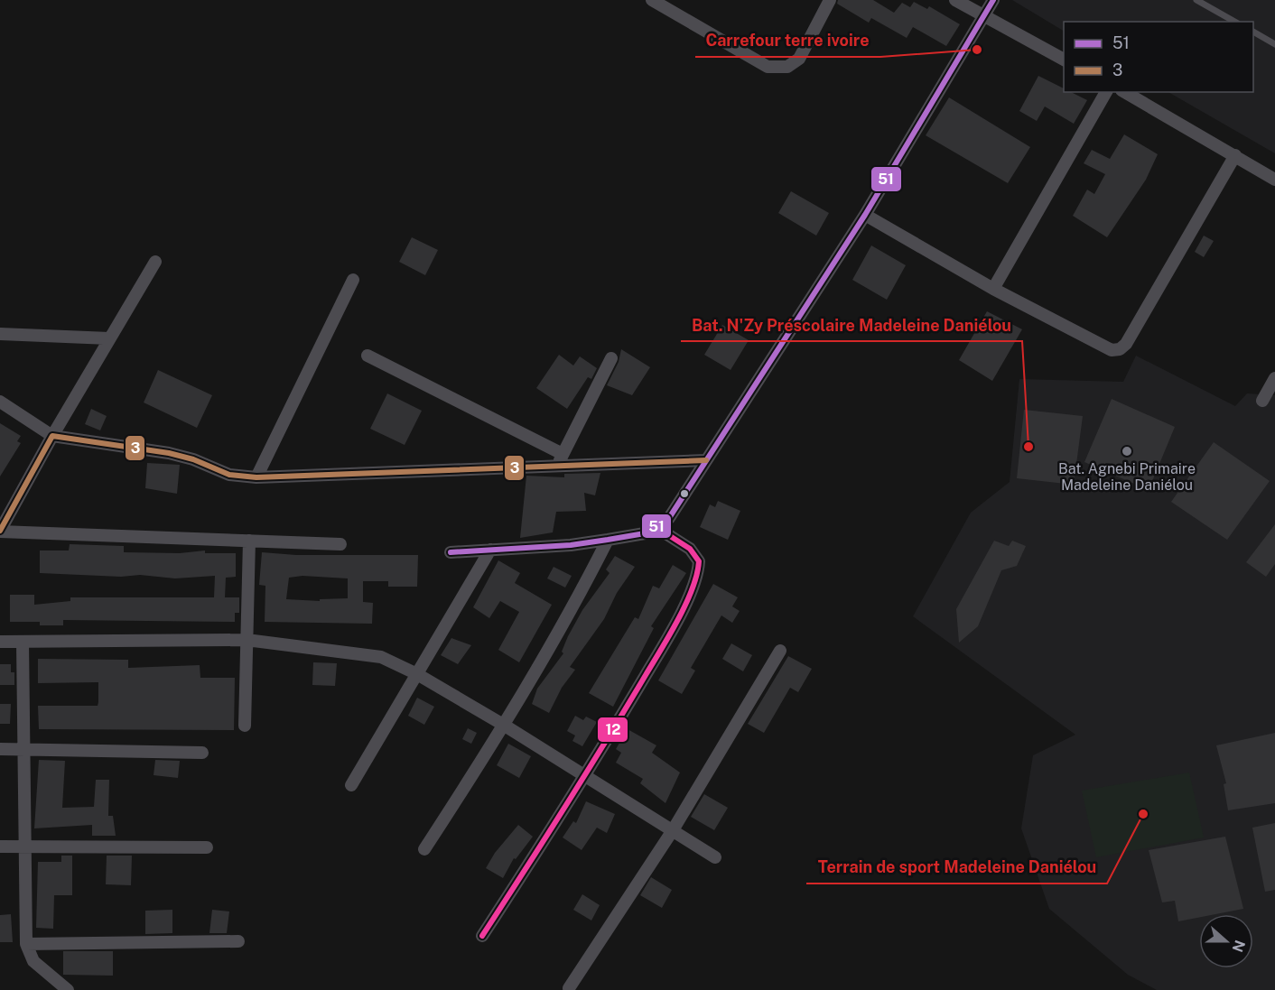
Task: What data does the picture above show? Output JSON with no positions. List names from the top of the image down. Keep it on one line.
{"places":["Carrefour terre ivoire","Bat. N'Zy Préscolaire Madeleine Daniélou","Bat. Agnebi Primaire Madeleine Daniélou","Terrain de sport Madeleine Daniélou"],"lines":["transit line 51","transit line 3","transit line 12"],"legend":["51","3"],"north":"right"}
